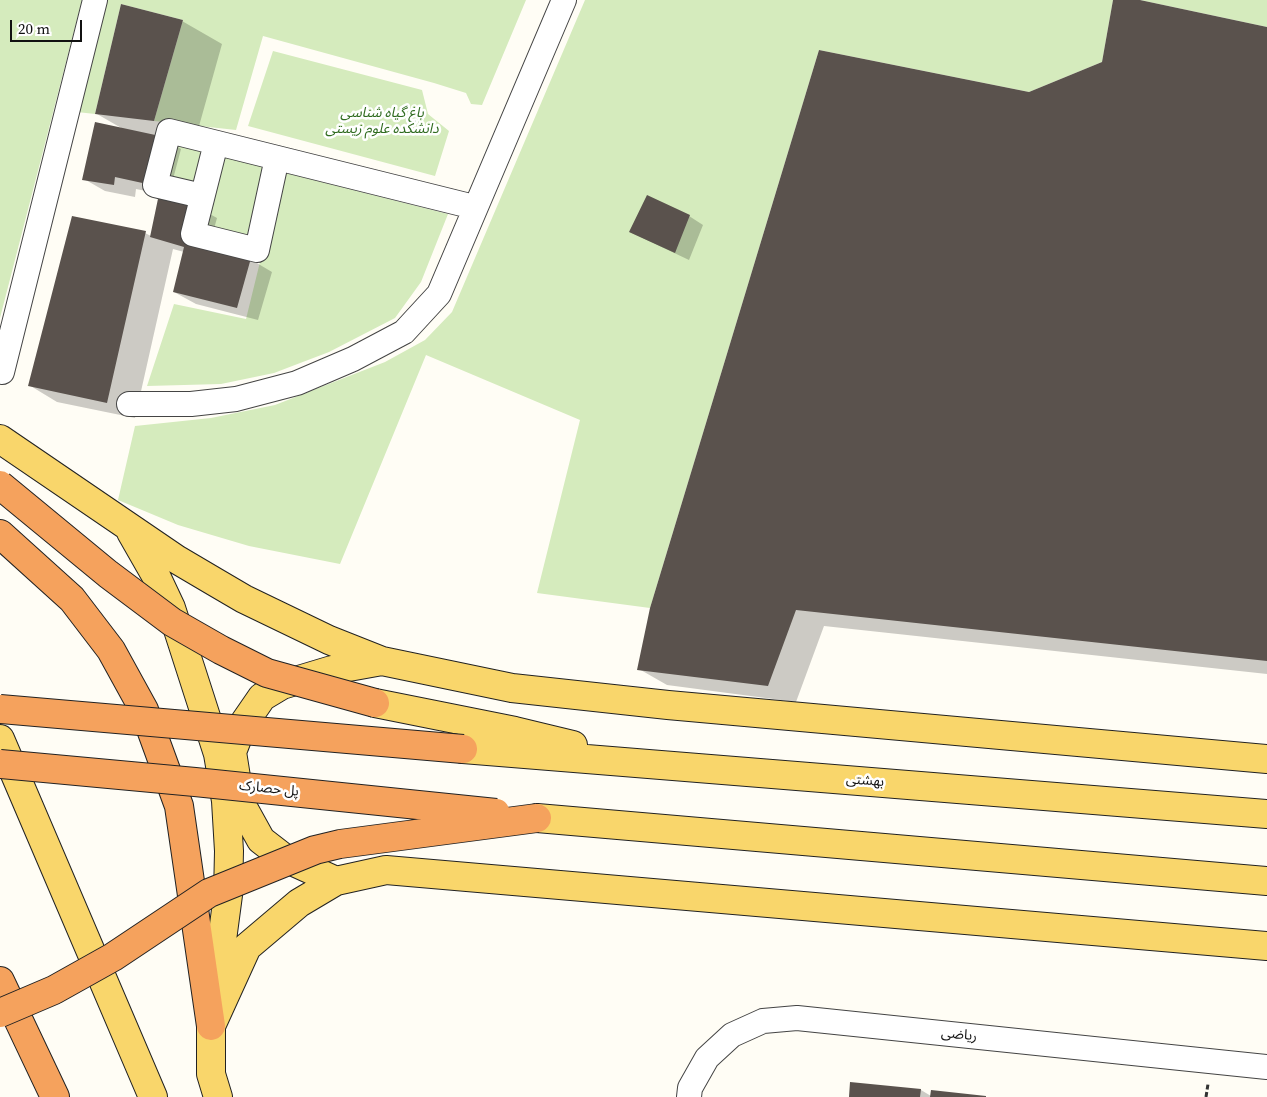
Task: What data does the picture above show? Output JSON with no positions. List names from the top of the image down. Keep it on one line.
{"streets":{"highway":["پل حصارک"],"main road":["بهشتى"],"street":["ریاضی"]},"parks":["باغ گیاه شناسی دانشکده علوم زیستی"],"scale_bar":"20 m"}
